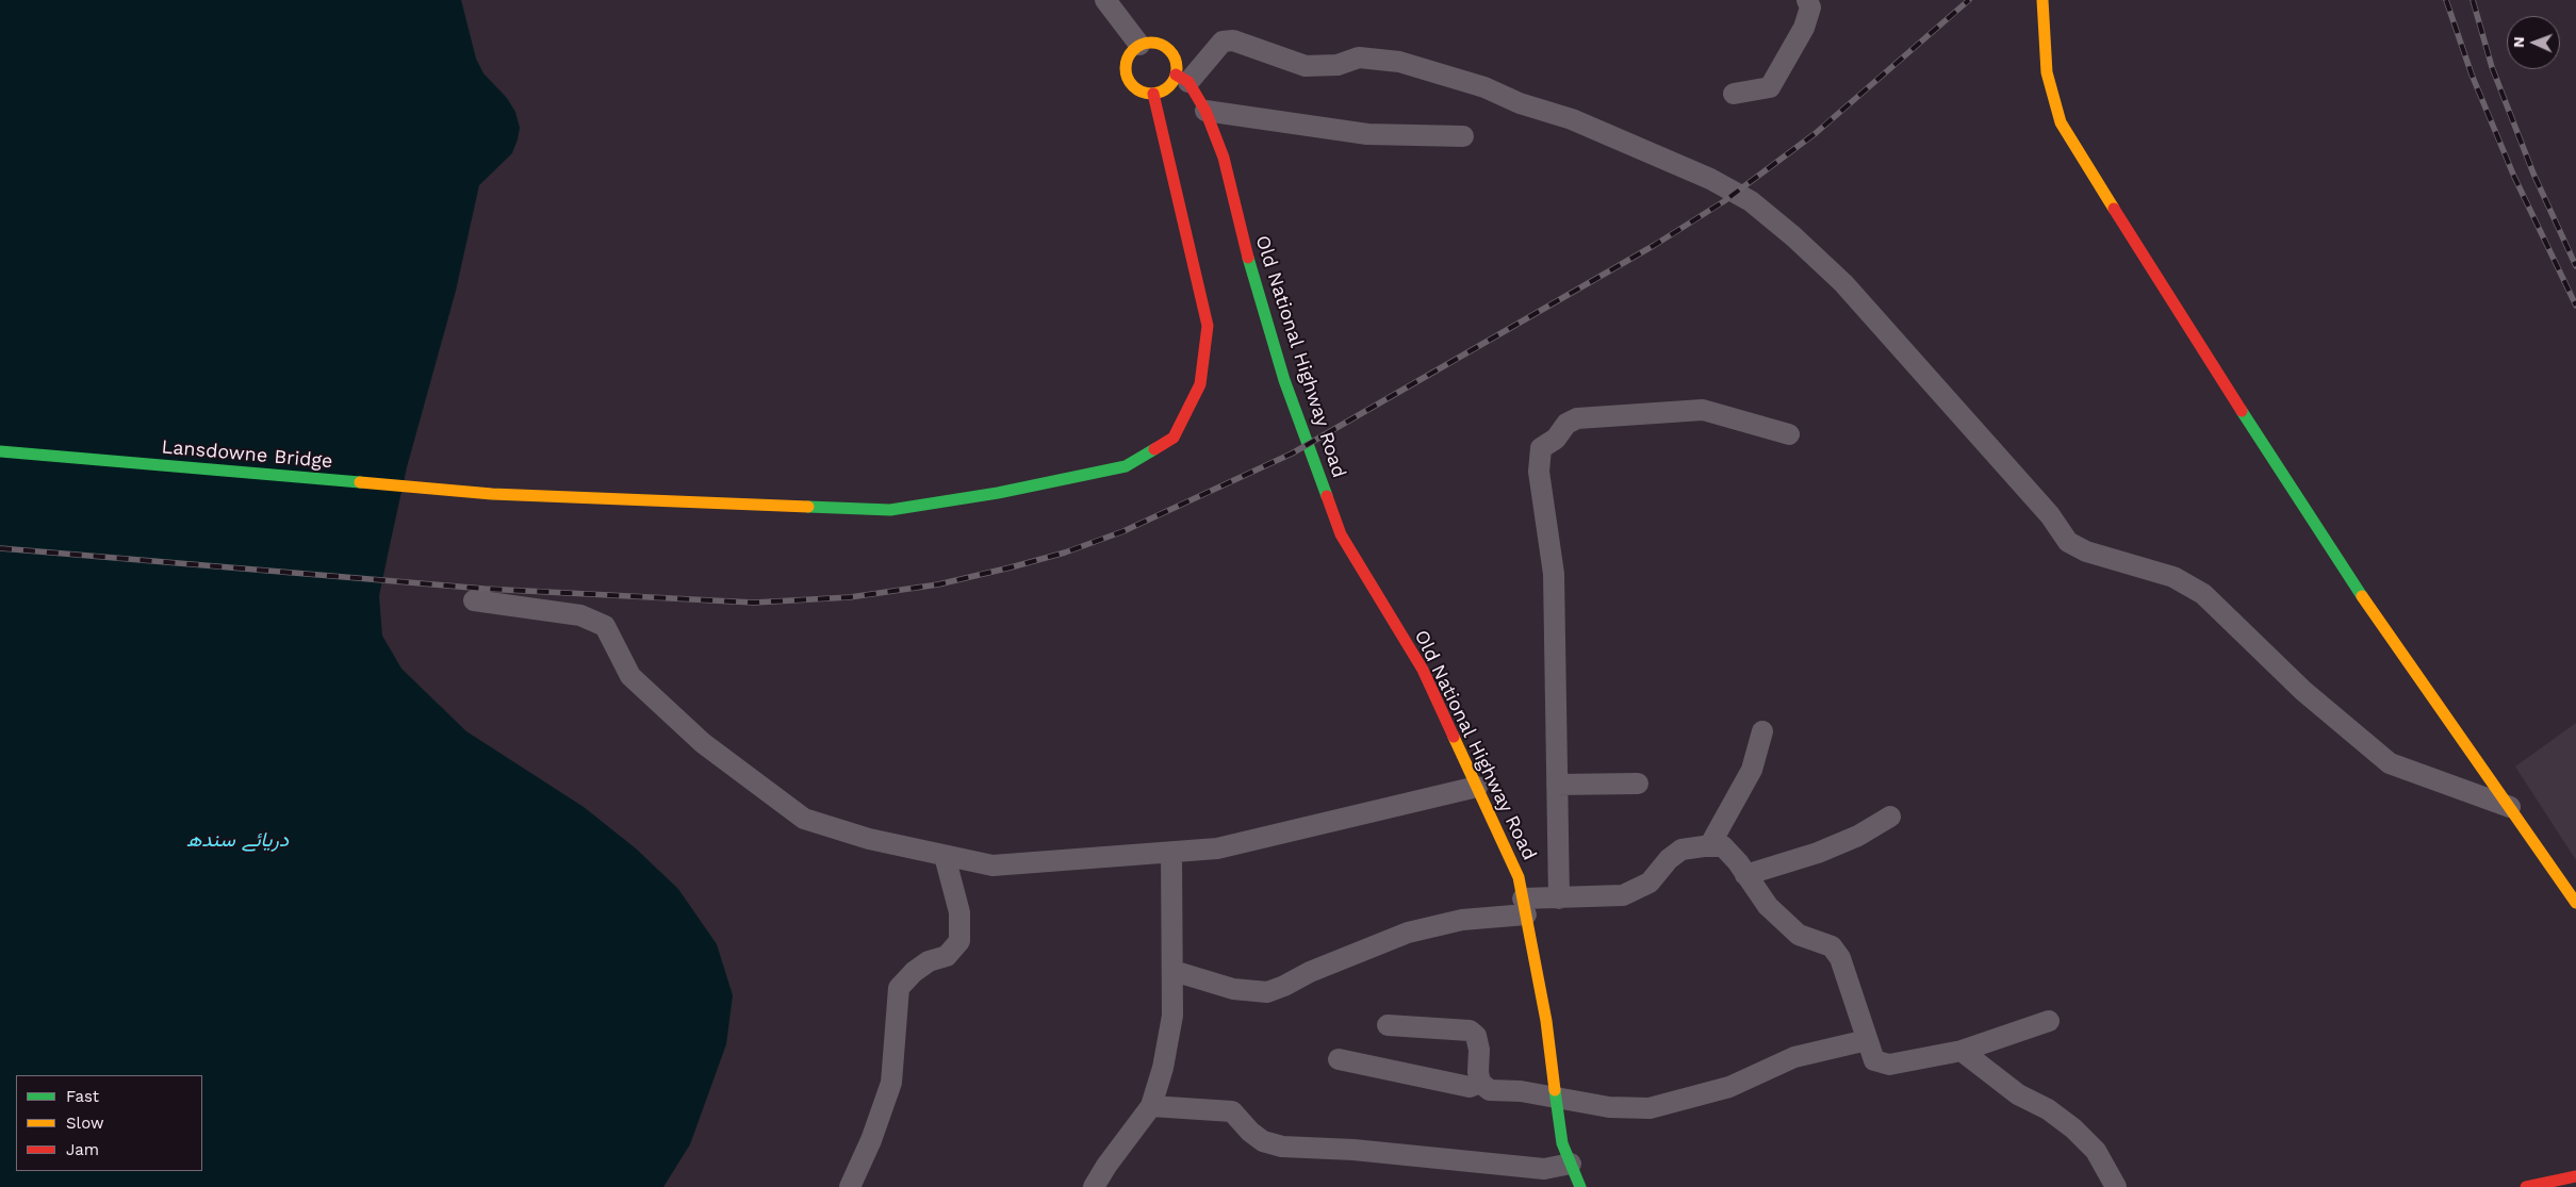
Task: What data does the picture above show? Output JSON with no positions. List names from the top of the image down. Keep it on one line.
{"streets":{"main road":["Old National Highway Road","Lansdowne Bridge"]},"crossings":[["Old National Highway Road","Lansdowne Bridge"]],"water":["دریائے سندھ"],"legend":["Fast","Slow","Jam"],"north":"left"}
